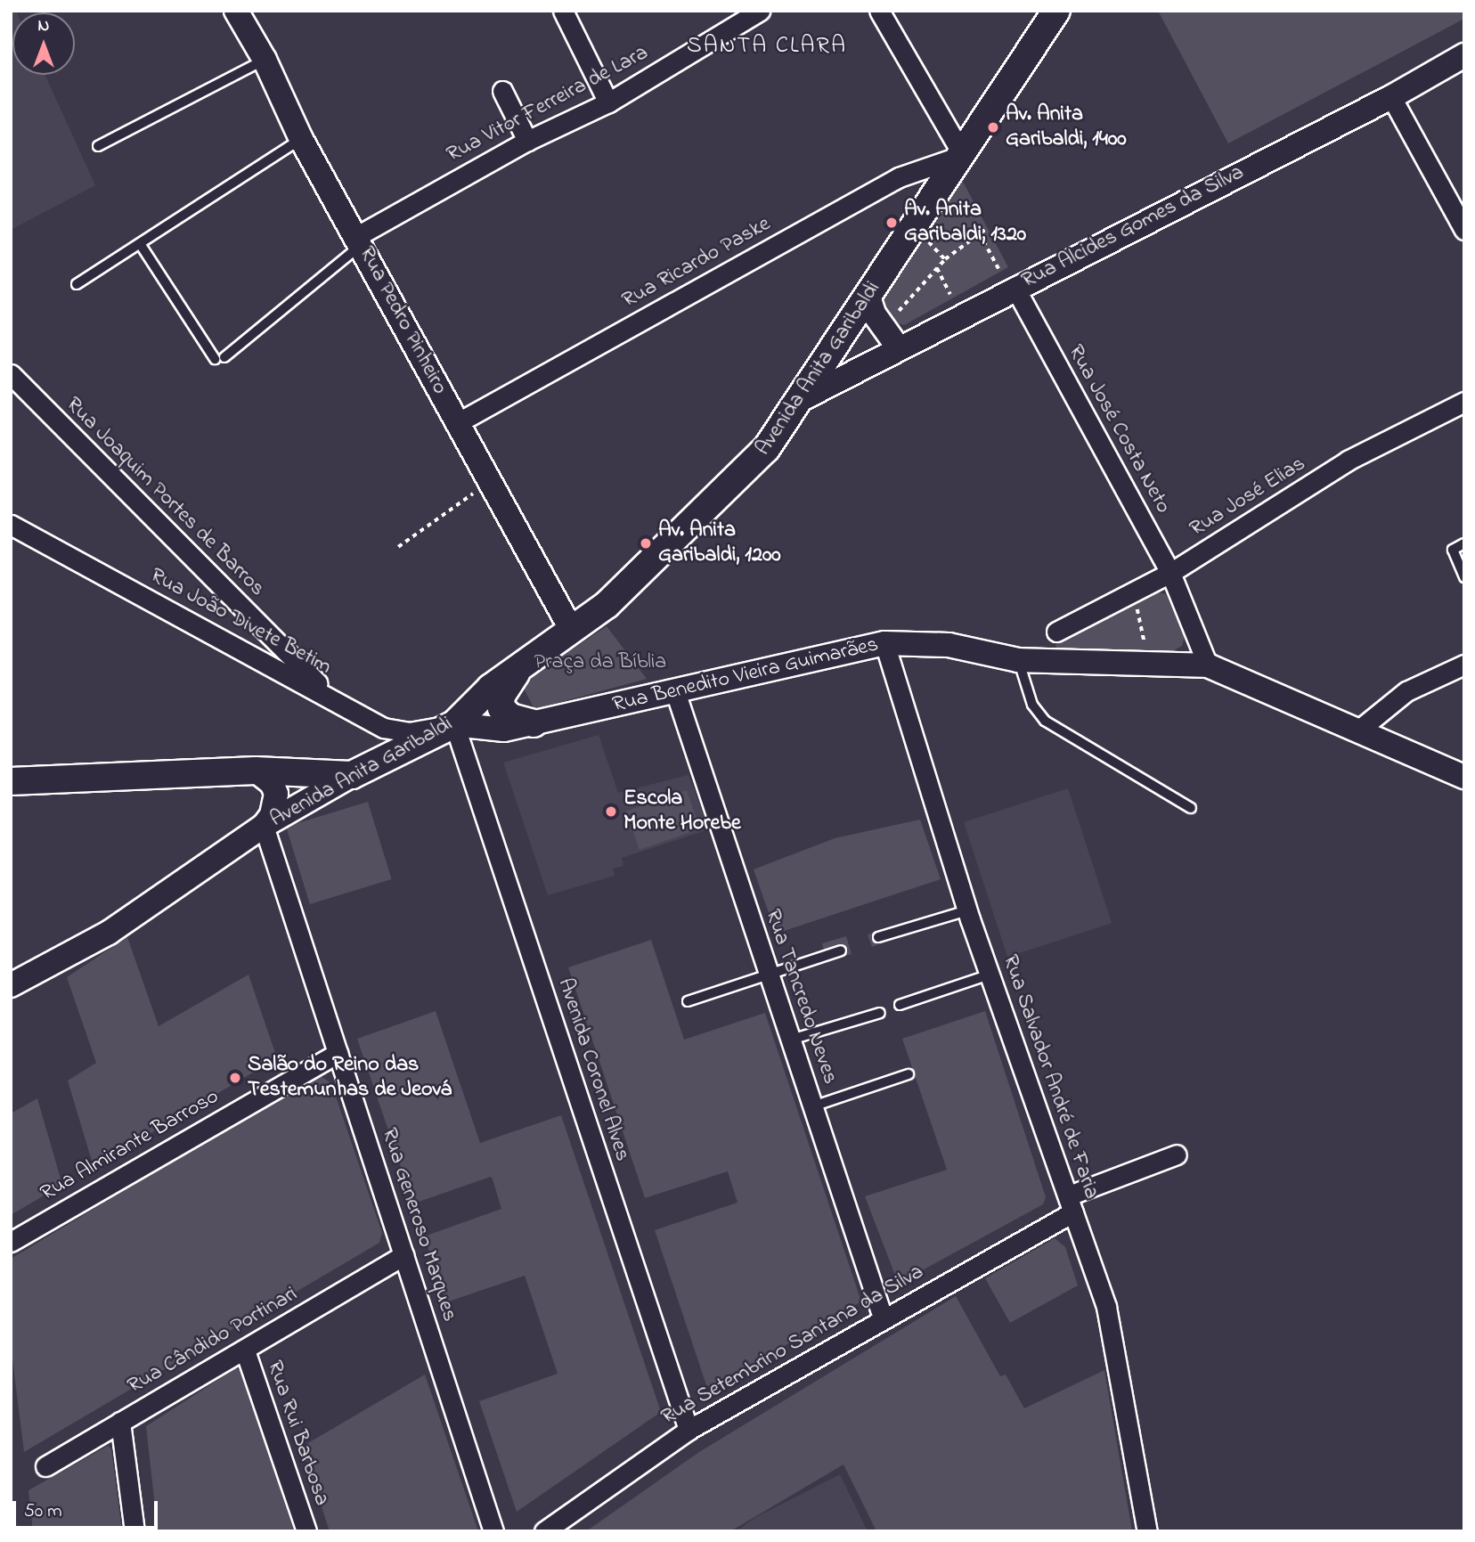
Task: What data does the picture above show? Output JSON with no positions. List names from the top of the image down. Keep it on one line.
{"streets":{"main road":["Avenida Anita Garibaldi"],"street":["Rua Vitor Ferreira de Lara","Rua Alcides Gomes da Silva","Rua Ricardo Paske","Rua Pedro Pinheiro","Rua José Costa Neto","Rua Joaquim Portes de Barros","Rua José Elias","Rua João Divete Betim","Rua Benedito Vieira Guimarães","Rua Tancredo Neves","Avenida Coronel Alves","Rua Salvador André de Faria","Rua Almirante Barroso","Rua Generoso Marques","Rua Cândido Portinari","Rua Setembrino Santana da Silva","Rua Rui Barbosa"]},"crossings":[["Rua Vitor Ferreira de Lara","Rua Pedro Pinheiro"],["Rua Alcides Gomes da Silva","Avenida Anita Garibaldi"],["Rua Alcides Gomes da Silva","Rua José Costa Neto"],["Rua Ricardo Paske","Rua Pedro Pinheiro"],["Rua Ricardo Paske","Avenida Anita Garibaldi"],["Rua Pedro Pinheiro","Avenida Anita Garibaldi"],["Avenida Anita Garibaldi","Rua João Divete Betim"],["Avenida Anita Garibaldi","Rua Benedito Vieira Guimarães"],["Avenida Anita Garibaldi","Avenida Coronel Alves"],["Avenida Anita Garibaldi","Rua Generoso Marques"],["Rua José Costa Neto","Rua José Elias"],["Rua José Costa Neto","Rua Benedito Vieira Guimarães"],["Rua Joaquim Portes de Barros","Rua João Divete Betim"],["Rua João Divete Betim","Rua Benedito Vieira Guimarães"],["Rua João Divete Betim","Avenida Coronel Alves"],["Rua Benedito Vieira Guimarães","Rua Tancredo Neves"],["Rua Benedito Vieira Guimarães","Avenida Coronel Alves"],["Rua Benedito Vieira Guimarães","Rua Salvador André de Faria"],["Rua Tancredo Neves","Rua Setembrino Santana da Silva"],["Avenida Coronel Alves","Rua Setembrino Santana da Silva"],["Rua Salvador André de Faria","Rua Setembrino Santana da Silva"],["Rua Almirante Barroso","Rua Generoso Marques"],["Rua Generoso Marques","Rua Cândido Portinari"],["Rua Cândido Portinari","Rua Rui Barbosa"]],"districts":["SANTA CLARA"],"parks":["Praça da Bíblia"],"places":["Av. Anita Garibaldi, 1400","Av. Anita Garibaldi, 1320","Av. Anita Garibaldi, 1200","Escola Monte Horebe","Salão do Reino das Testemunhas de Jeová"],"scale_bar":"50 m","north":"top"}
